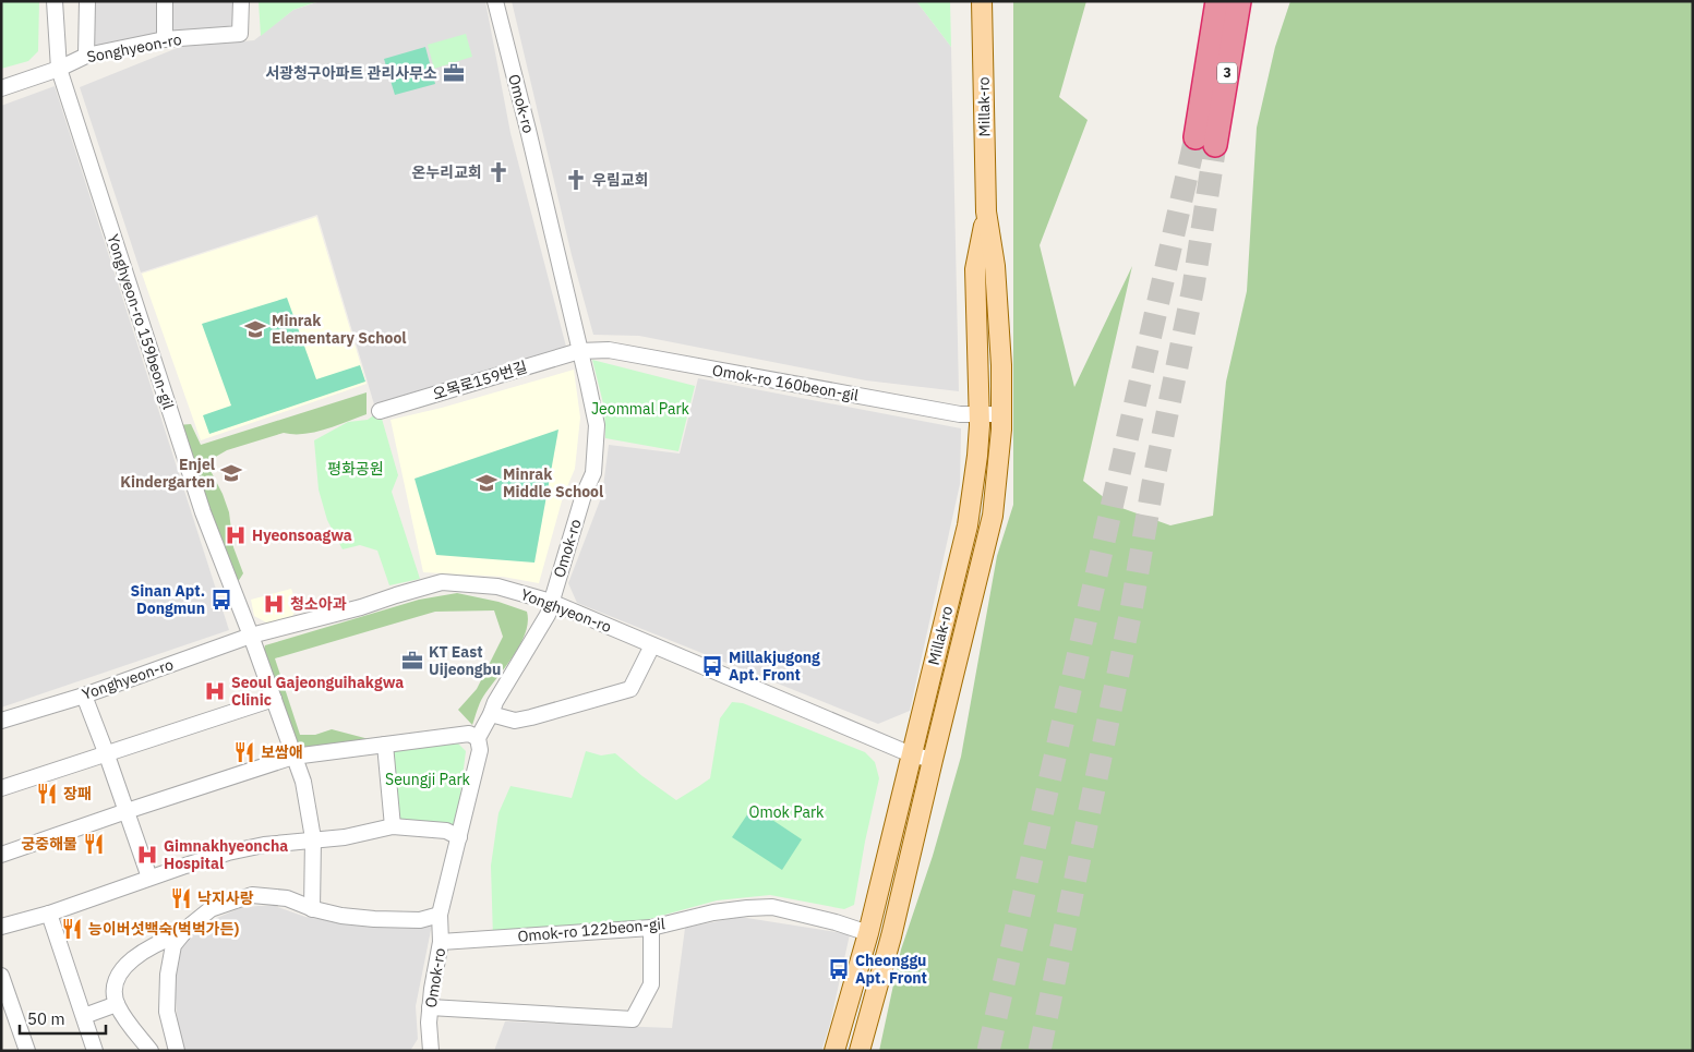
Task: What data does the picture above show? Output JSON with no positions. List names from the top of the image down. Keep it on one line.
{"streets":{"highway":["3"],"main road":["Millak-ro"],"street":["Songhyeon-ro","Omok-ro","Yonghyeon-ro 159beon-gil","오목로159번길","Omok-ro 160beon-gil","Yonghyeon-ro","Omok-ro 122beon-gil"]},"crossings":[["Songhyeon-ro","Yonghyeon-ro 159beon-gil"],["Omok-ro","오목로159번길"],["Omok-ro","Omok-ro 160beon-gil"],["Omok-ro","Yonghyeon-ro"],["Omok-ro","Omok-ro 122beon-gil"],["Millak-ro","Yonghyeon-ro"],["Millak-ro","Omok-ro 122beon-gil"],["Yonghyeon-ro 159beon-gil","Yonghyeon-ro"],["오목로159번길","Omok-ro 160beon-gil"]],"parks":["Jeommal Park","평화공원","Seungji Park","Omok Park"],"places":{"office":["서광청구아파트 관리사무소","KT East Uijeongbu"],"church":["온누리교회","우림교회"],"school or university":["Minrak Elementary School","Enjel Kindergarten","Minrak Middle School"],"hospital":["Hyeonsoagwa","청소아과","Seoul Gajeonguihakgwa Clinic","Gimnakhyeoncha Hospital"],"bus stop":["Sinan Apt. Dongmun","Millakjugong Apt. Front","Cheonggu Apt. Front"],"restaurant":["보쌈애","장패","궁중해물","낙지사랑","능이버섯백숙(벅벅가든)"]},"scale_bar":"50 m"}
